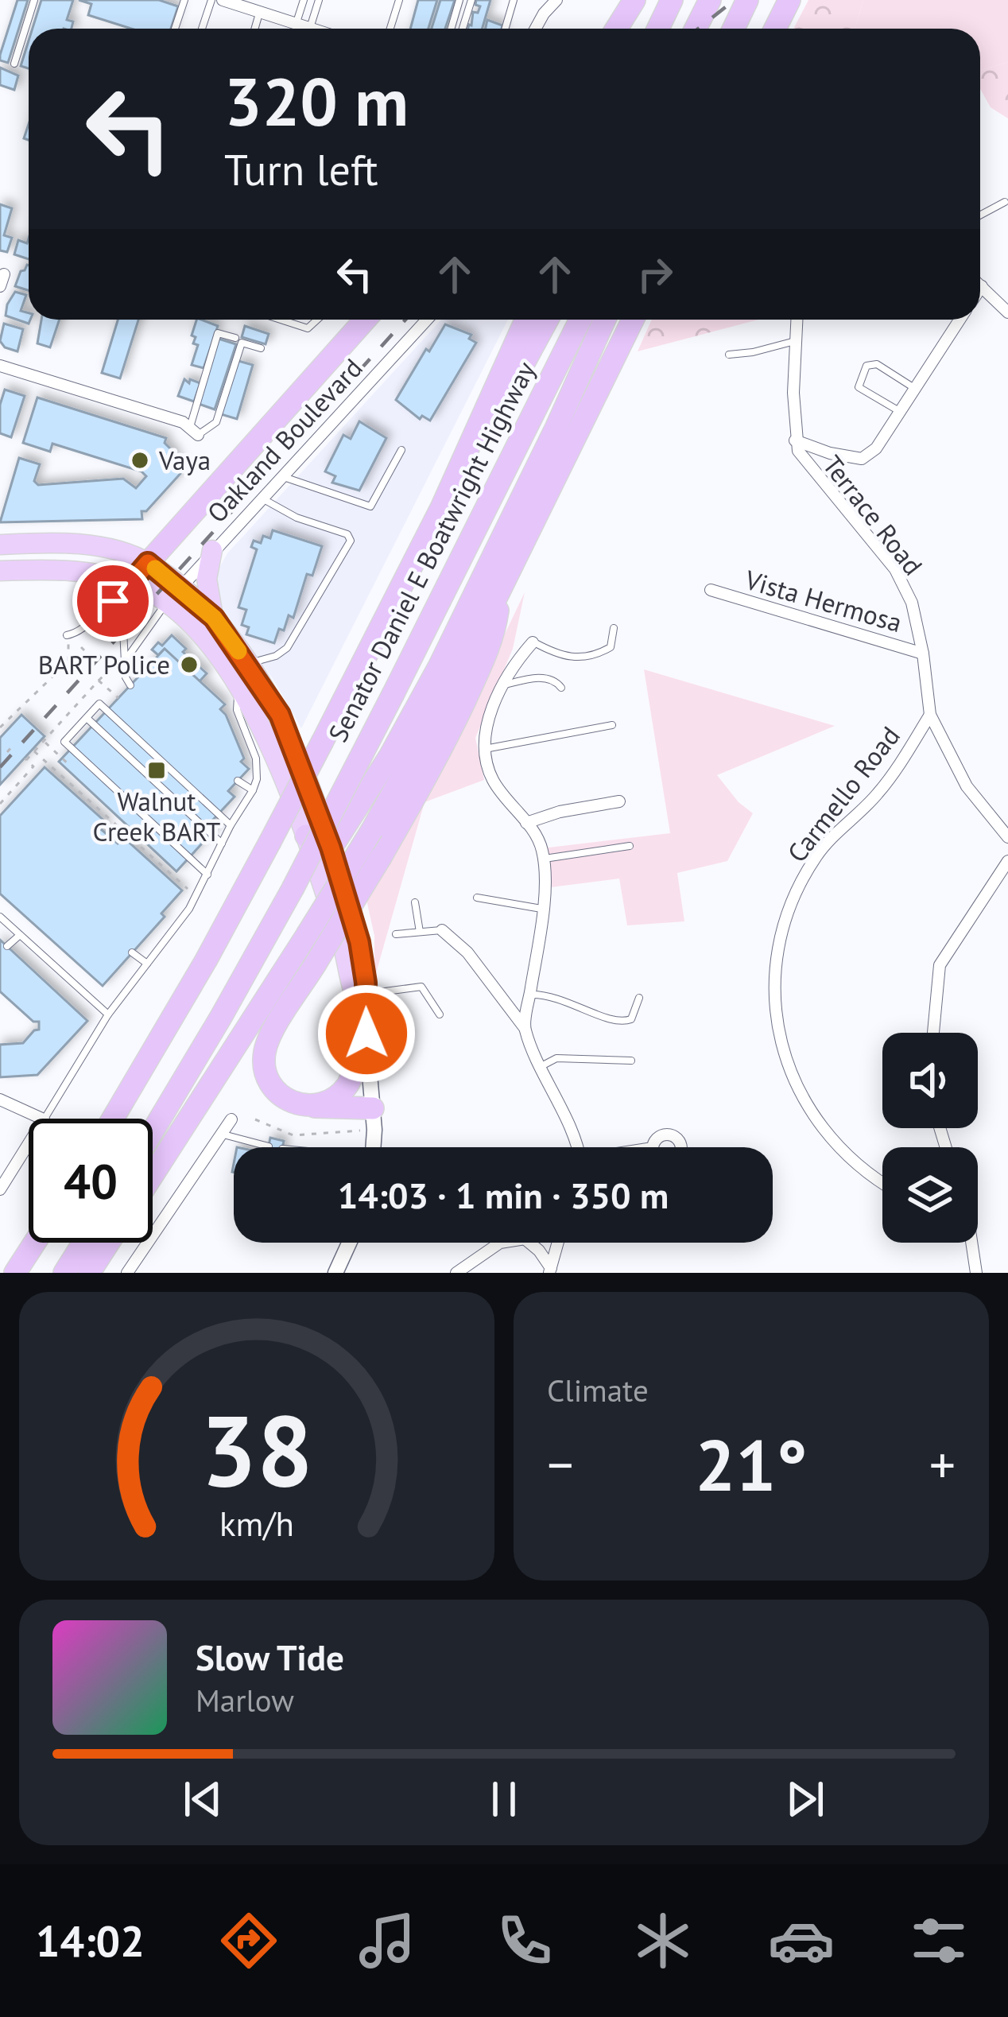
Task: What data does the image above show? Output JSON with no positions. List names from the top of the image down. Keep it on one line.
{"streets":{"highway":["Senator Daniel E Boatwright Highway"],"street":["Oakland Boulevard","Terrace Road","Vista Hermosa","Carmello Road"]},"crossings":[["Terrace Road","Vista Hermosa"],["Terrace Road","Carmello Road"]],"places":{"other":["Vaya","BART Police"],"transit":["Walnut Creek BART"]},"page":{"turn":["320 m","Turn left"],"limit":"40","trip":"14:03 · 1 min · 350 m","tile":"Climate","heat":["−","21°","+"],"song":["Slow Tide","Marlow"],"tabs":"14:02","gauge":["38","km/h"]}}
